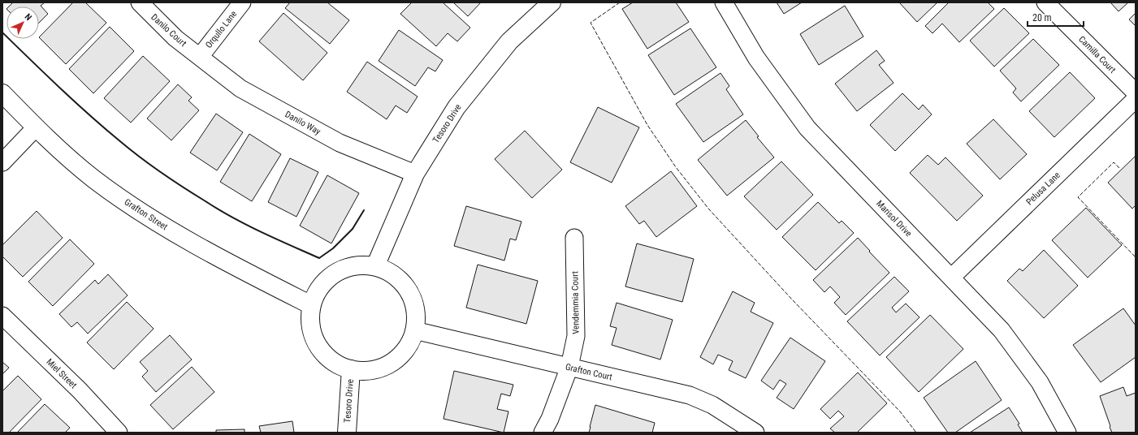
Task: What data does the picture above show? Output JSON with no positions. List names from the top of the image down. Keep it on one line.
{"streets":{"street":["Orqullo Lane","Danilo Court","Camilla Court","Danilo Way","Tesoro Drive","Pelusa Lane","Grafton Street","Marisol Drive","Vendemmia Court","Grafton Court","Miel Street"]},"crossings":[["Orqullo Lane","Danilo Court"],["Orqullo Lane","Danilo Way"],["Danilo Court","Danilo Way"],["Danilo Way","Tesoro Drive"],["Tesoro Drive","Grafton Street"],["Tesoro Drive","Grafton Court"],["Pelusa Lane","Marisol Drive"],["Grafton Street","Grafton Court"],["Vendemmia Court","Grafton Court"]],"scale_bar":"20 m","north":"top right"}
